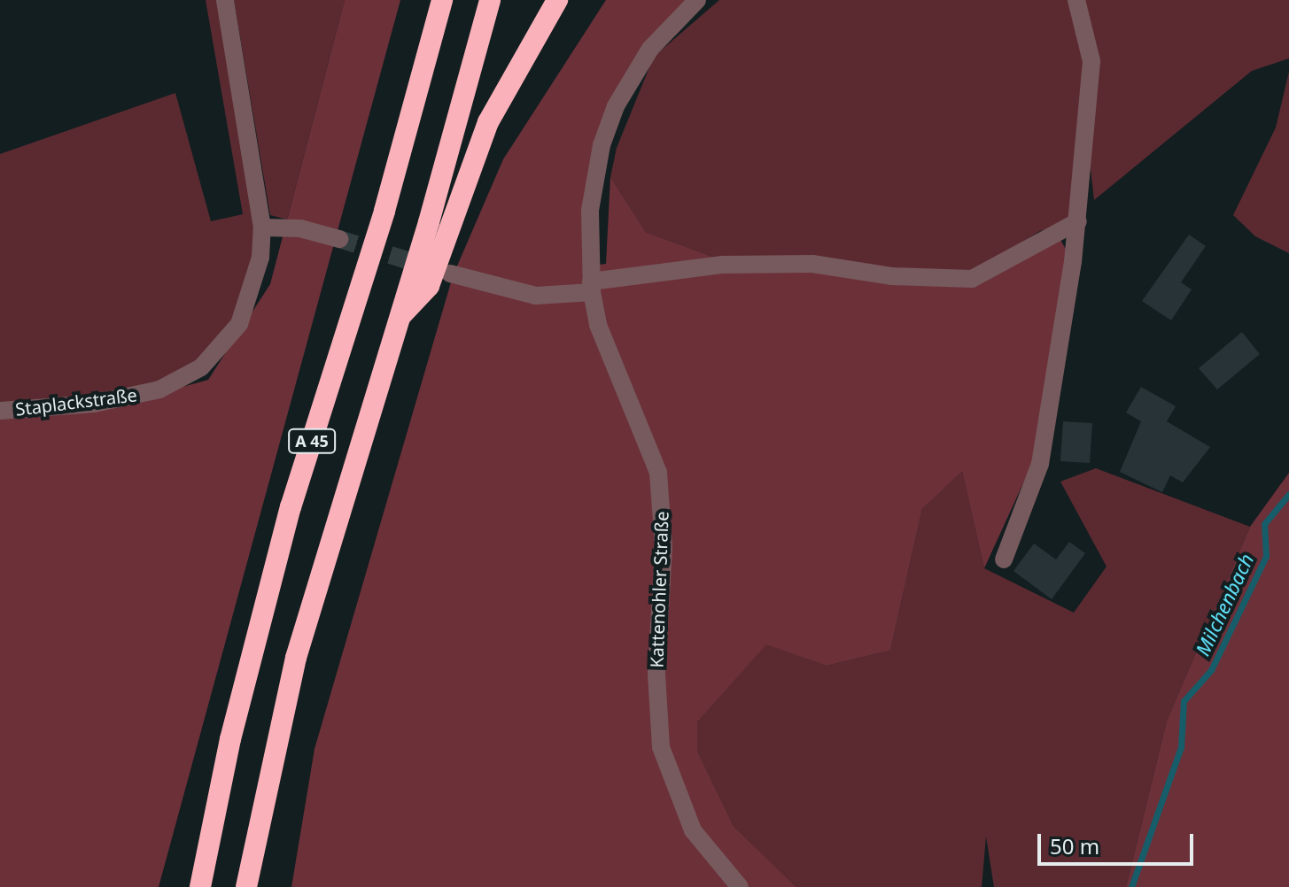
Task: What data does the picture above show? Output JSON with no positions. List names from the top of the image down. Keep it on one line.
{"streets":{"highway":["A 45"],"street":["Staplackstraße","Kattenohler Straße"]},"water":["Milchenbach"],"scale_bar":"50 m"}
